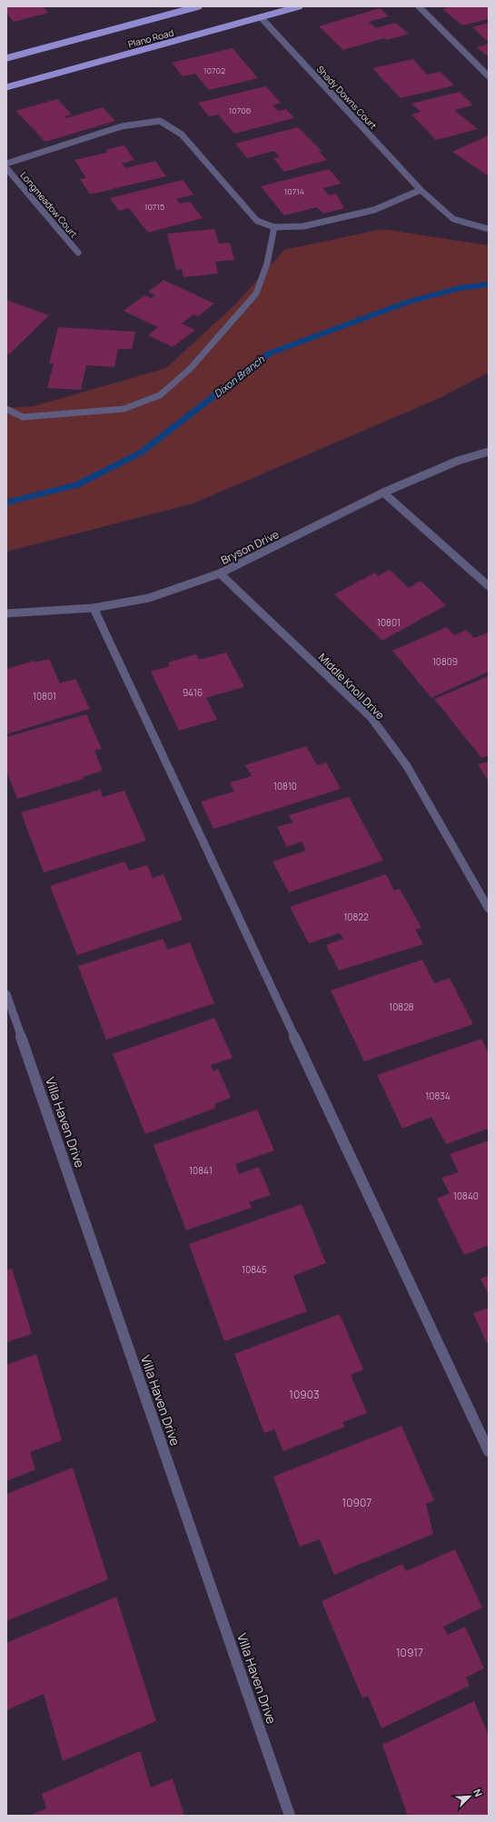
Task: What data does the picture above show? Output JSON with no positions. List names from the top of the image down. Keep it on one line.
{"streets":{"main road":["Plano Road"],"street":["Shady Downs Court","Longmeadow Court","Bryson Drive","Middle Knoll Drive","Villa Haven Drive"]},"crossings":[["Plano Road","Shady Downs Court"],["Bryson Drive","Middle Knoll Drive"]],"water":["Dixon Branch"],"house_numbers":["10702","10706","10714","10715","10801","10809","9416","10801","10810","10822","10828","10834","10841","10840","10845","10903","10907","10917"],"north":"top right"}
